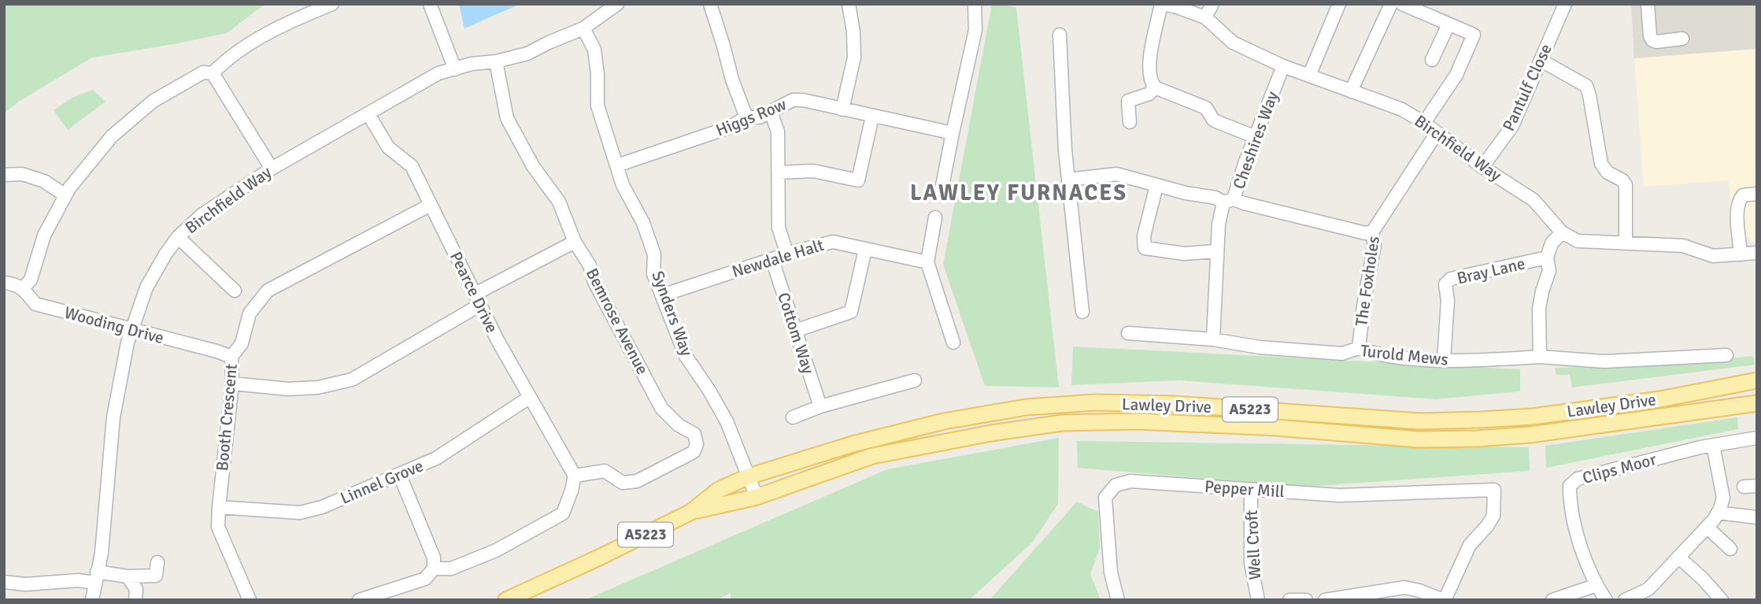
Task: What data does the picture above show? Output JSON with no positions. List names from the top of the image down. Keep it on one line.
{"streets":{"main road":["Lawley Drive","A5223"],"street":["Pantulf Close","Higgs Row","Cheshires Way","Birchfield Way","Newdale Halt","Bray Lane","The Foxholes","Pearce Drive","Synders Way","Bemrose Avenue","Wooding Drive","Cottom Way","Turold Mews","Booth Crescent","Clips Moor","Linnel Grove","Pepper Mill","Well Croft"]},"crossings":[["Pantulf Close","Birchfield Way"],["Higgs Row","Synders Way"],["Cheshires Way","Birchfield Way"],["Cheshires Way","Turold Mews"],["Birchfield Way","The Foxholes"],["Birchfield Way","Pearce Drive"],["Birchfield Way","Synders Way"],["Birchfield Way","Bemrose Avenue"],["Birchfield Way","Wooding Drive"],["Newdale Halt","Synders Way"],["Newdale Halt","Cottom Way"],["Bray Lane","Turold Mews"],["The Foxholes","Turold Mews"],["Pearce Drive","Bemrose Avenue"],["Pearce Drive","Booth Crescent"],["Pearce Drive","Linnel Grove"],["Synders Way","Lawley Drive"],["Wooding Drive","Booth Crescent"],["Booth Crescent","Linnel Grove"],["Pepper Mill","Well Croft"]],"districts":["LAWLEY FURNACES"]}
